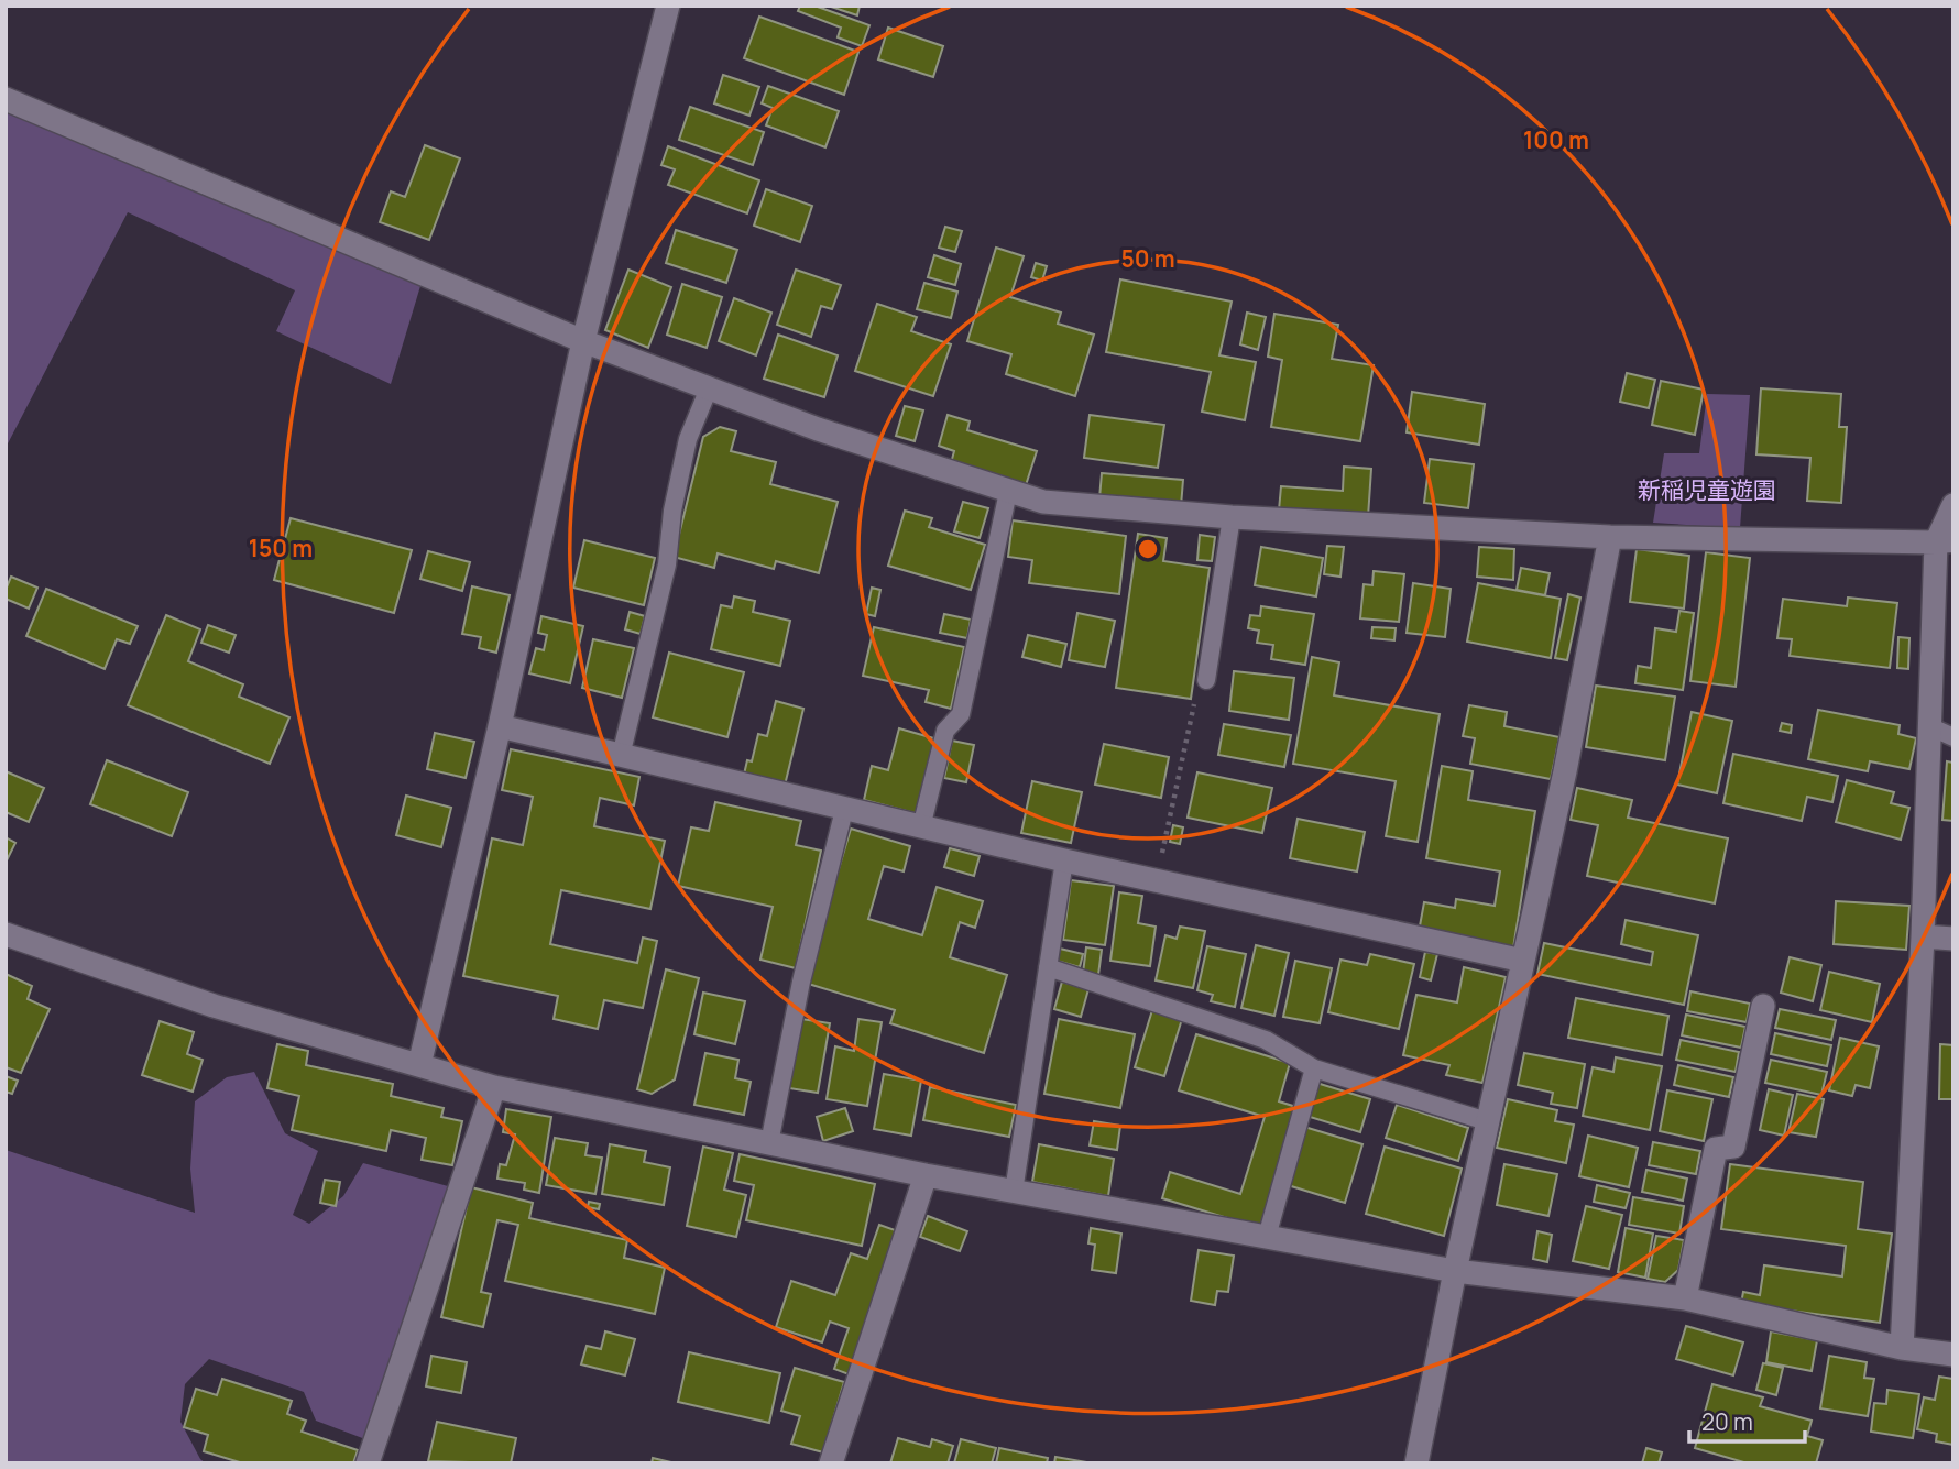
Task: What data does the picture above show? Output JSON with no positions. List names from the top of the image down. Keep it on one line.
{"parks":["新稲児童遊園"],"scale_bar":"20 m","rings":["100 m","50 m","150 m"]}
